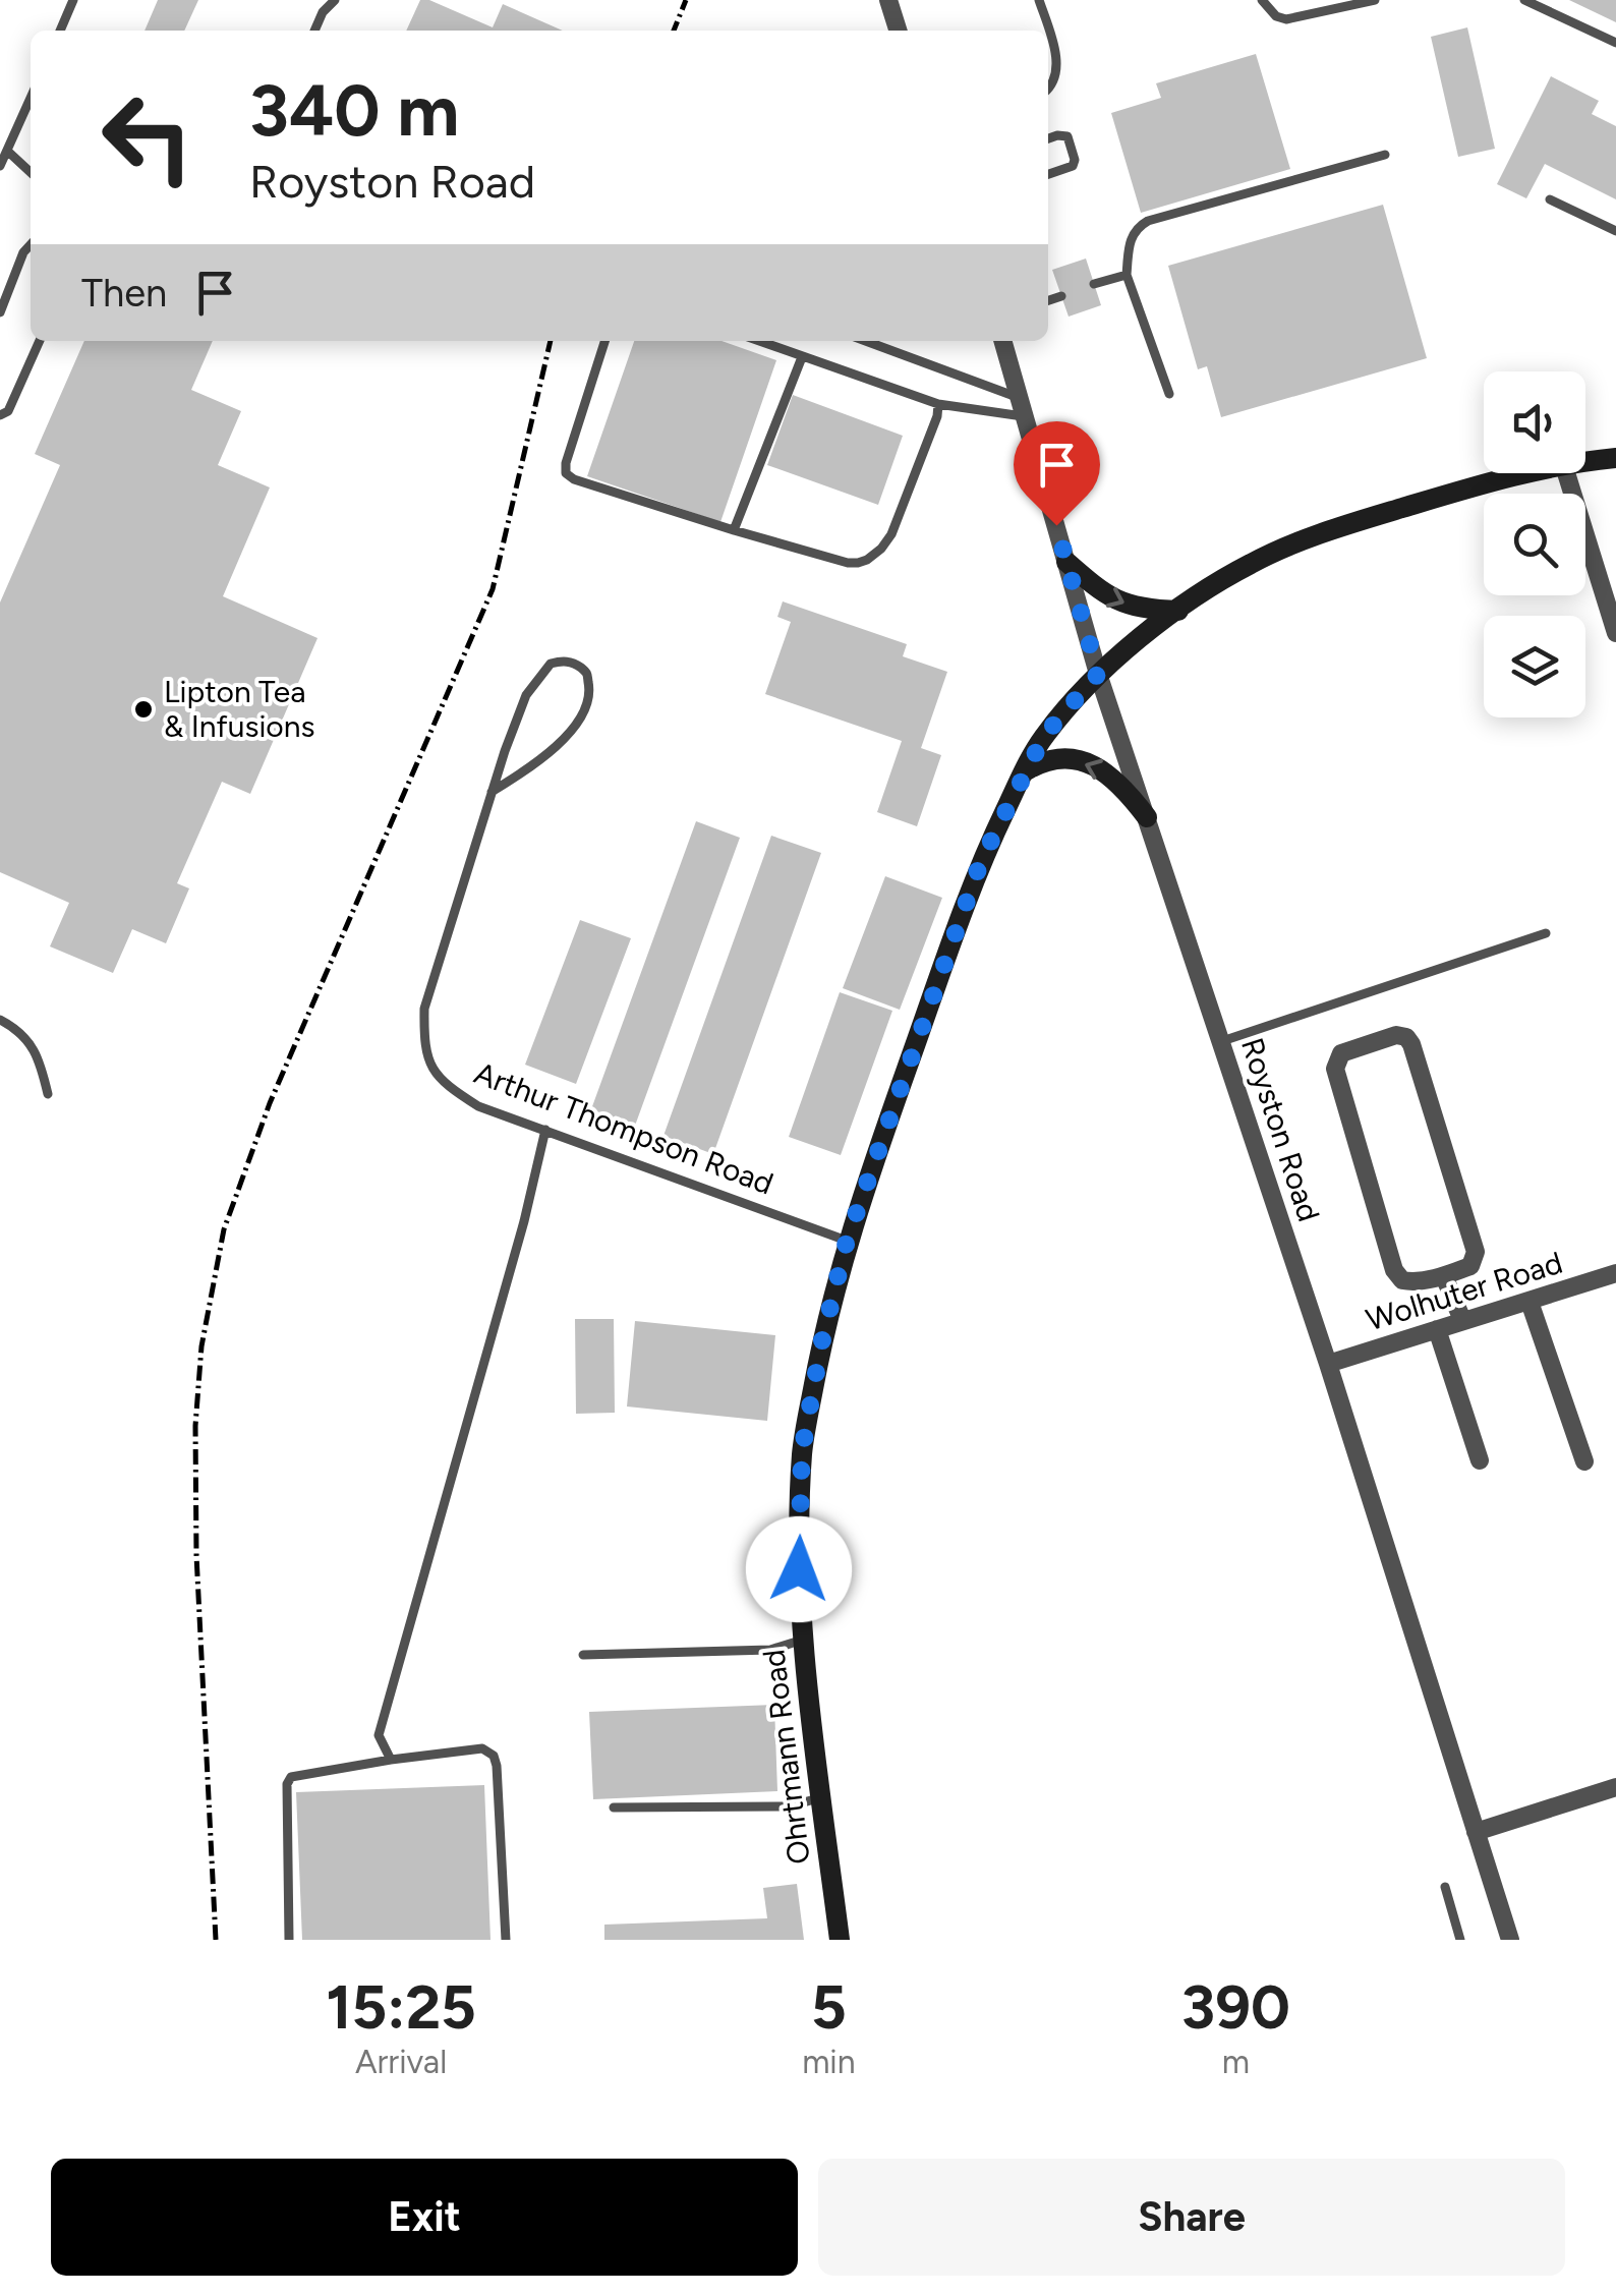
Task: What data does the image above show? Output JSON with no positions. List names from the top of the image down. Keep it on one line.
{"streets":{"main road":["Ohrtmann Road"],"street":["Royston Road","Wolhuter Road"],"lane":["Arthur Thompson Road"]},"crossings":[["Arthur Thompson Road","Ohrtmann Road"],["Royston Road","Wolhuter Road"],["Royston Road","Ohrtmann Road"]],"places":["Lipton Tea & Infusions"],"page":{"turn":["340 m","Royston Road"],"then":"Then","eta":["15:25","Arrival","5","min","390","m"],"buttons":["Exit","Share"]}}
